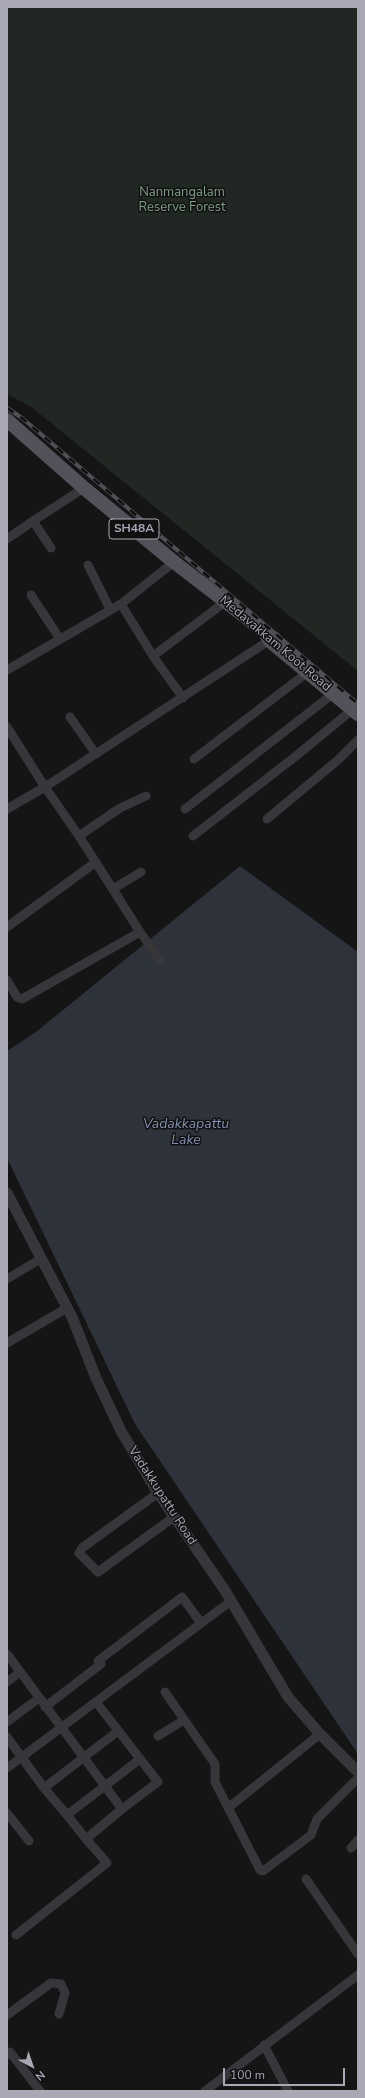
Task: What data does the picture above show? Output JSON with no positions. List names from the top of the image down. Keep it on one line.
{"streets":{"main road":["SH48A","Medavakkam Koot Road"],"street":["Vadakkupattu Road"]},"crossings":[["SH48A","Medavakkam Koot Road"]],"water":["Vadakkapattu Lake"],"parks":["Nanmangalam Reserve Forest"],"scale_bar":"100 m","north":"bottom right"}
